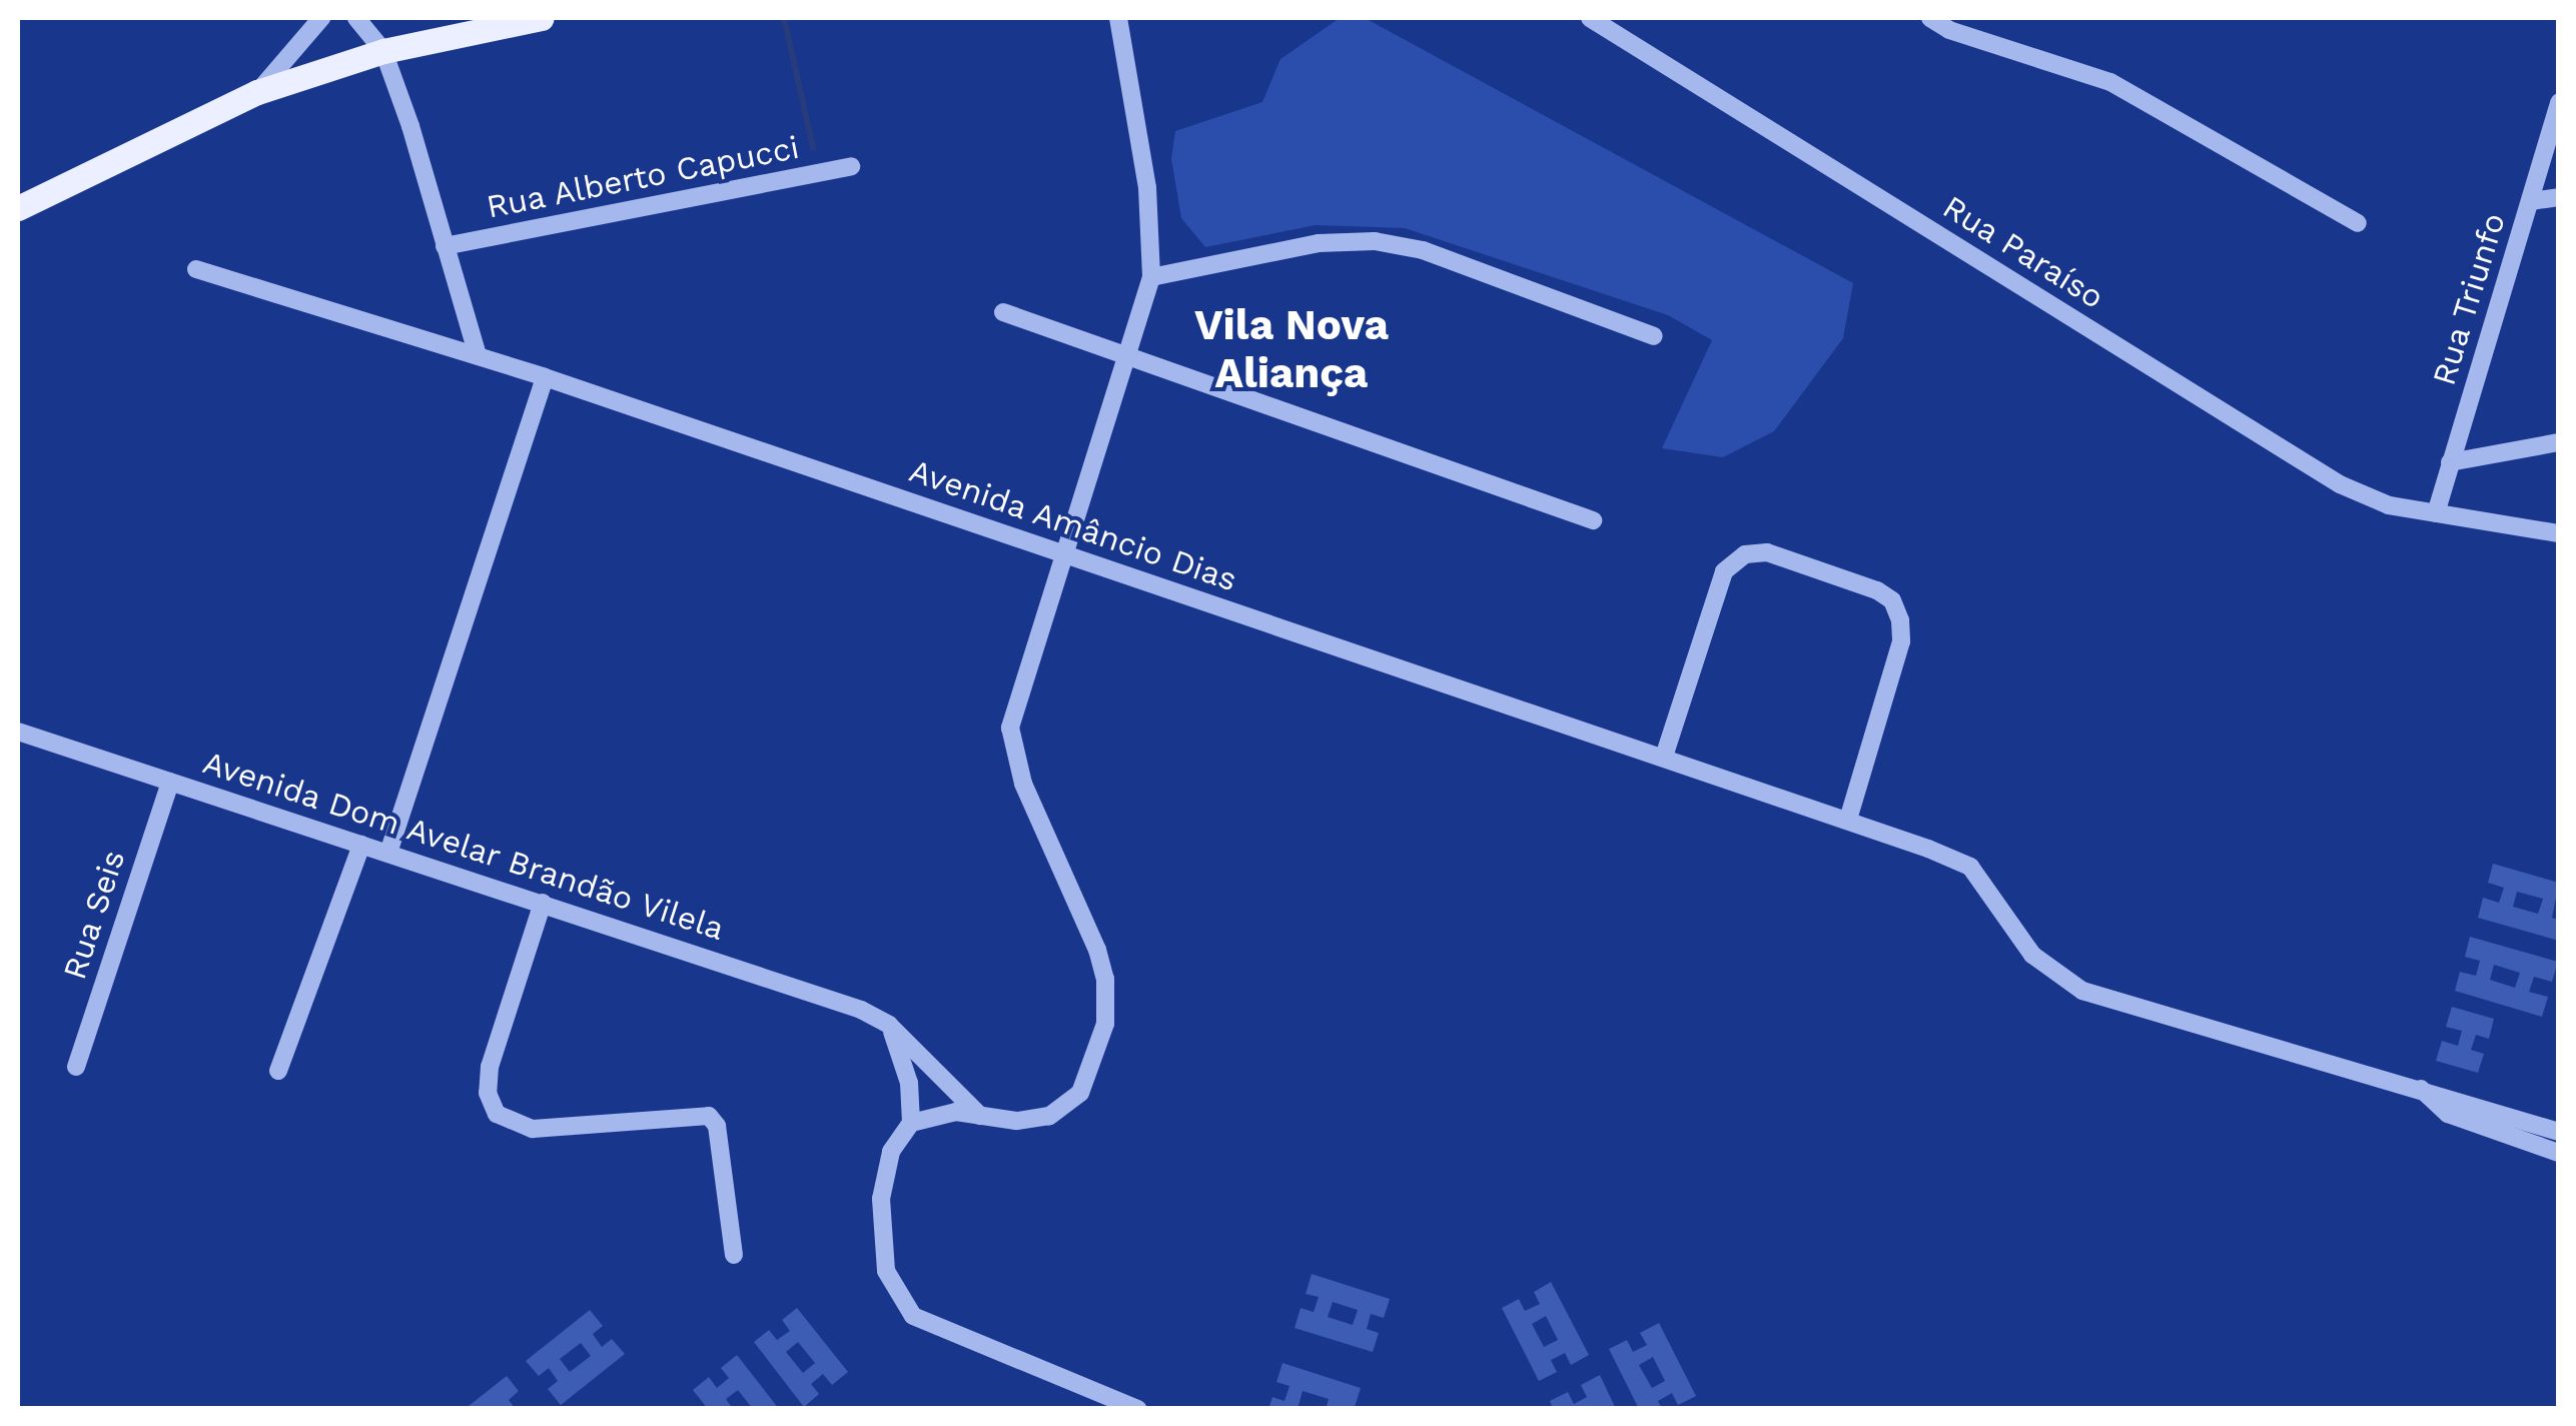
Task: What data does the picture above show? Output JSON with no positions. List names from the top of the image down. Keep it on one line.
{"streets":{"street":["Rua Alberto Capucci","Rua Paraíso","Rua Triunfo","Avenida Amâncio Dias","Avenida Dom Avelar Brandão Vilela","Rua Seis"]},"crossings":[["Rua Paraíso","Rua Triunfo"],["Avenida Dom Avelar Brandão Vilela","Rua Seis"]],"districts":["Vila Nova Aliança"]}
